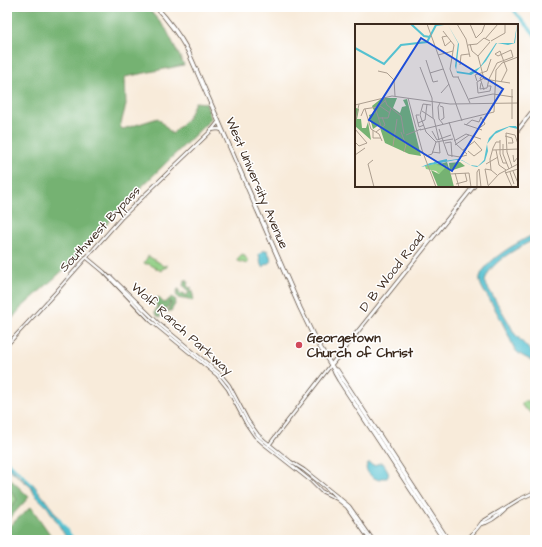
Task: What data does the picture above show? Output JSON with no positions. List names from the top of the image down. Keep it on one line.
{"streets":{"main road":["West University Avenue","D B Wood Road"],"street":["Southwest Bypass","Wolf Ranch Parkway"]},"crossings":[["West University Avenue","Southwest Bypass"],["West University Avenue","D B Wood Road"],["Southwest Bypass","Wolf Ranch Parkway"],["D B Wood Road","Wolf Ranch Parkway"]],"places":["Georgetown Church of Christ"]}
